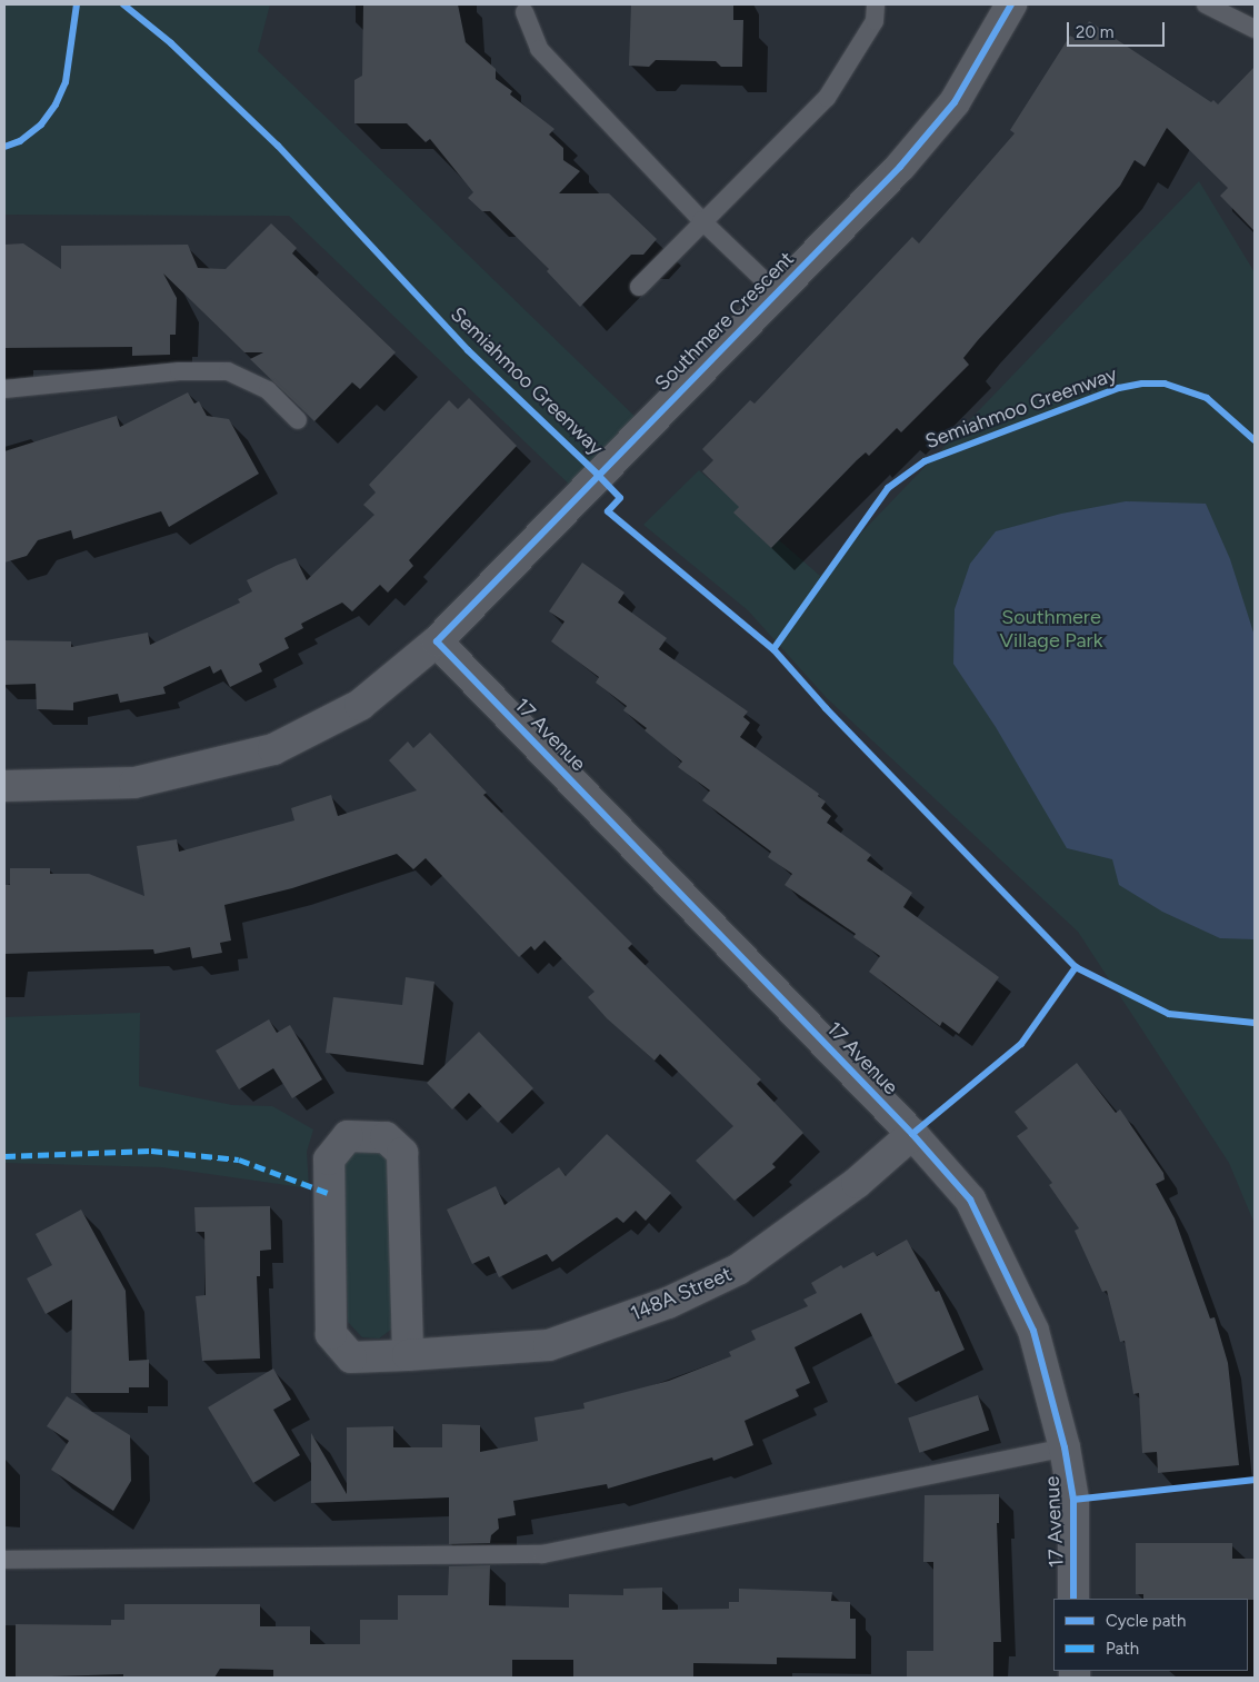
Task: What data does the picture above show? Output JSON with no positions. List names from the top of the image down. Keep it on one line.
{"streets":{"street":["Southmere Crescent","17 Avenue","148A Street"],"cycle path":["Semiahmoo Greenway"]},"crossings":[["Southmere Crescent","17 Avenue"],["17 Avenue","148A Street"]],"parks":["Southmere Village Park"],"legend":["Cycle path","Path"],"scale_bar":"20 m"}
